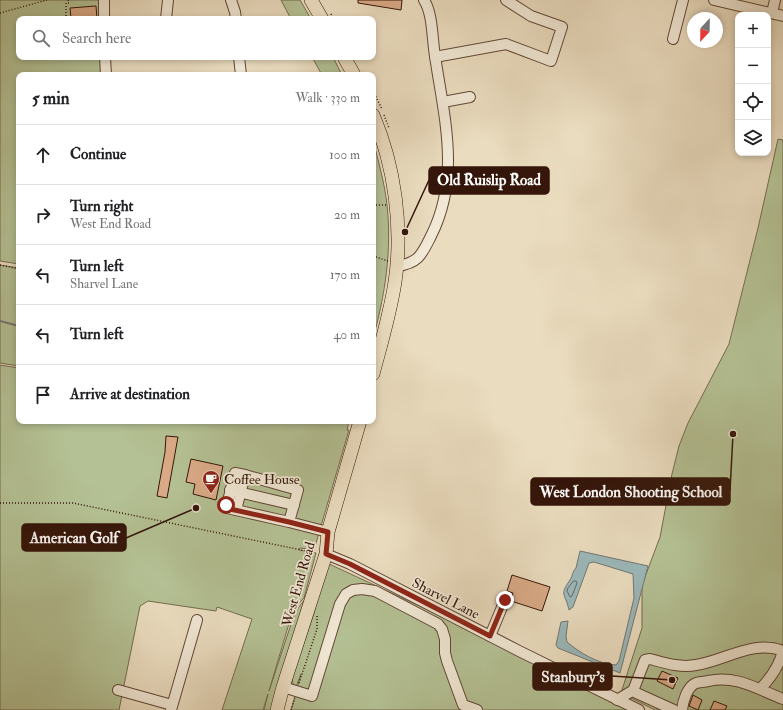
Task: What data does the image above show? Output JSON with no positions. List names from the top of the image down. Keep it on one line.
{"streets":{"main road":["West End Road"],"street":["Sharvel Lane"]},"crossings":[["West End Road","Sharvel Lane"]],"places":{"other":["Old Ruislip Road","West London Shooting School","American Golf","Stanbury's"],"cafe":["Coffee House"]},"north":"bottom","page":{"map_buttons":["+","−"],"search":"Search here","heading":["5 min","Walk · 330 m"],"list":[["Continue","100 m"],["Turn right","West End Road","20 m"],["Turn left","Sharvel Lane","170 m"],["Turn left","40 m"],"Arrive at destination"]}}
